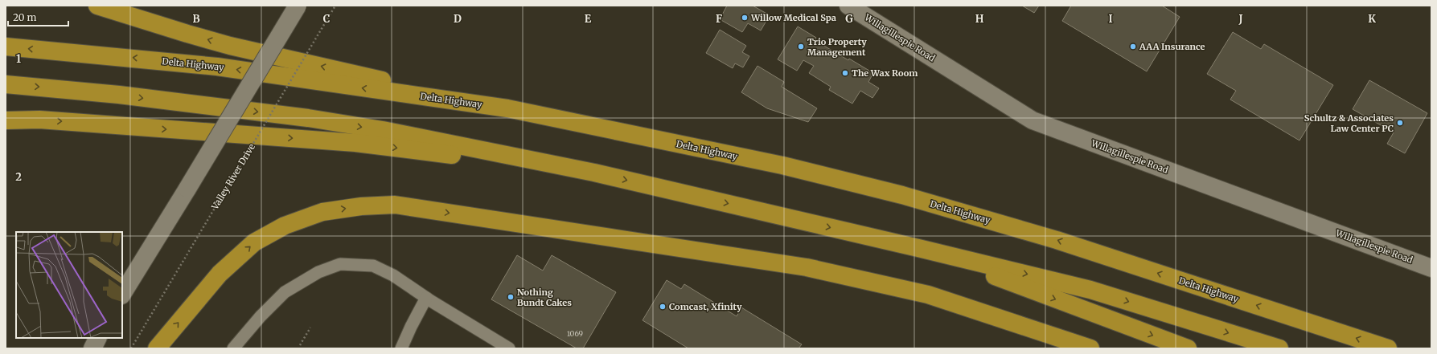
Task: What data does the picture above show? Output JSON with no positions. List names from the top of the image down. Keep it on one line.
{"streets":{"highway":["Delta Highway"],"street":["Willagillespie Road"],"path":["Valley River Drive"]},"places":["Willow Medical Spa","Trio Property Management","AAA Insurance","The Wax Room","Schultz & Associates Law Center PC","Nothing Bundt Cakes","Comcast, Xfinity"],"house_numbers":["1069"],"scale_bar":"20 m","grid":{"columns":["B","C","D","E","F","G","H","I","J","K"],"rows":["1","2"]}}
